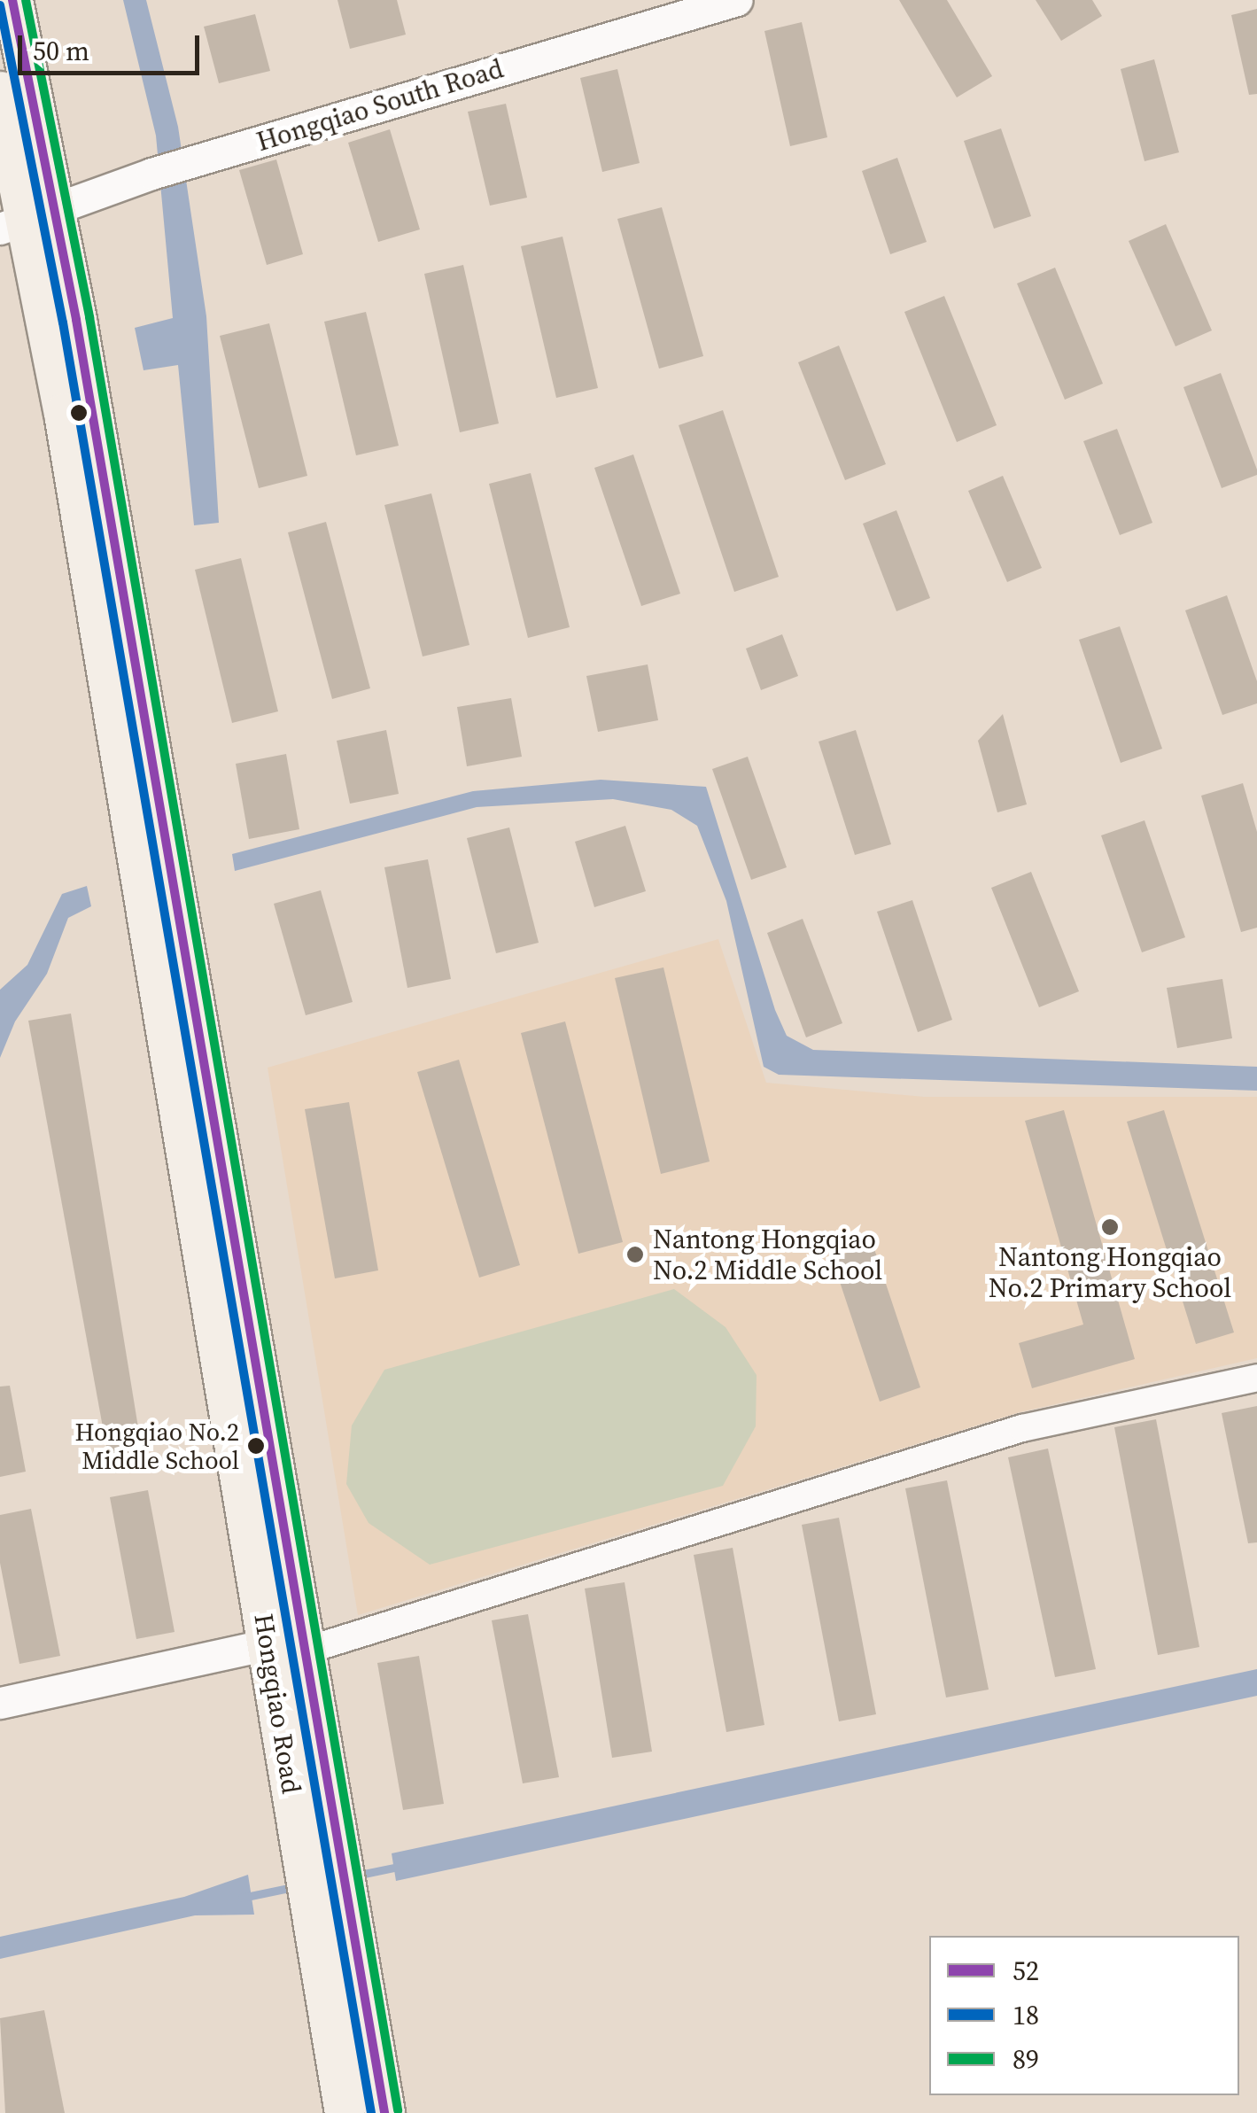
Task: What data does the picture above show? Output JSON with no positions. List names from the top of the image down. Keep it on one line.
{"streets":{"main road":["Hongqiao Road"],"street":["Hongqiao South Road"]},"crossings":[["Hongqiao South Road","Hongqiao Road"]],"places":["Nantong Hongqiao No.2 Primary School","Nantong Hongqiao No.2 Middle School","Hongqiao No.2 Middle School"],"lines":["transit line 52","transit line 89","transit line 18"],"legend":["52","18","89"],"scale_bar":"50 m"}
